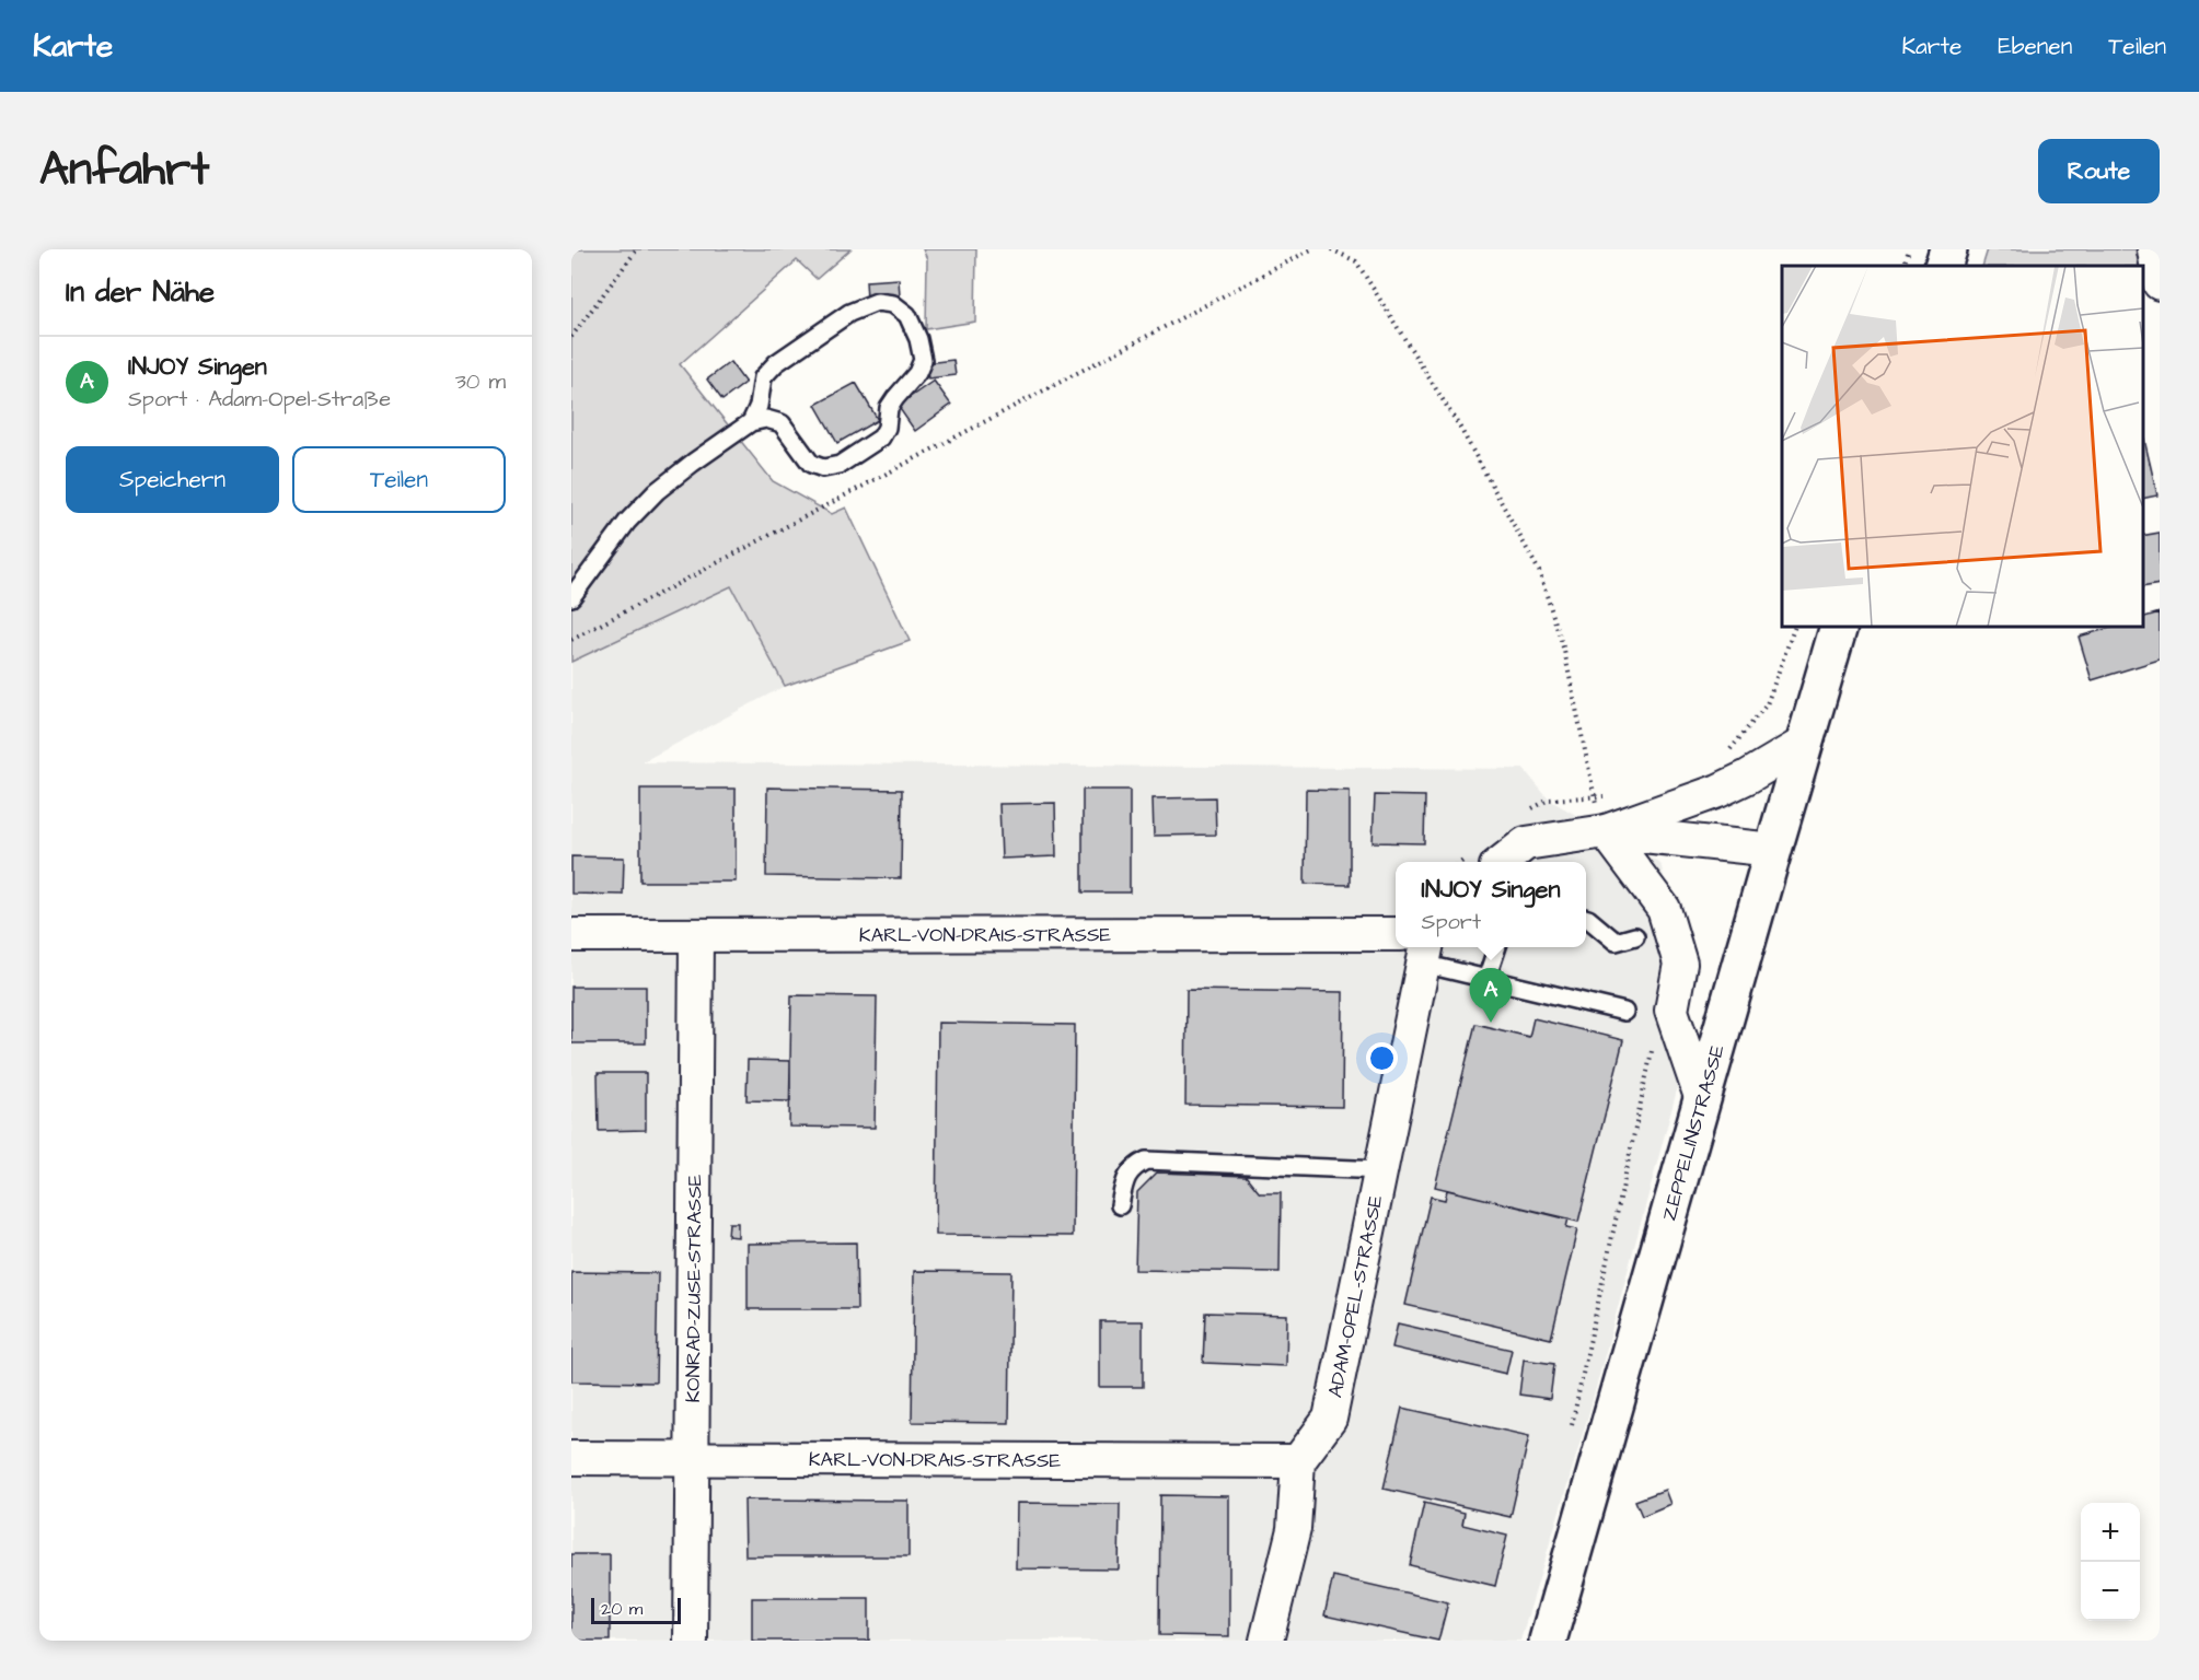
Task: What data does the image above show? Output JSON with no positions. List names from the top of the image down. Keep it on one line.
{"streets":{"street":["KARL-VON-DRAIS-STRASSE","ZEPPELINSTRASSE","KONRAD-ZUSE-STRASSE","ADAM-OPEL-STRASSE"]},"crossings":[["KARL-VON-DRAIS-STRASSE","KONRAD-ZUSE-STRASSE"],["KARL-VON-DRAIS-STRASSE","ADAM-OPEL-STRASSE"]],"scale_bar":"20 m","page":{"header":"Karte","nav":["Karte","Ebenen","Teilen"],"title":"Anfahrt","buttons":["Route",["Speichern","Teilen"]],"heading":"In der Nähe","list":[{"mark":"A","name":"INJOY Singen","note":"Sport · Adam-Opel-Straße","value":"30 m"}],"popup":["INJOY Singen","Sport"],"pins":"A","map_buttons":["+","−"],"scale":"20 m"}}
